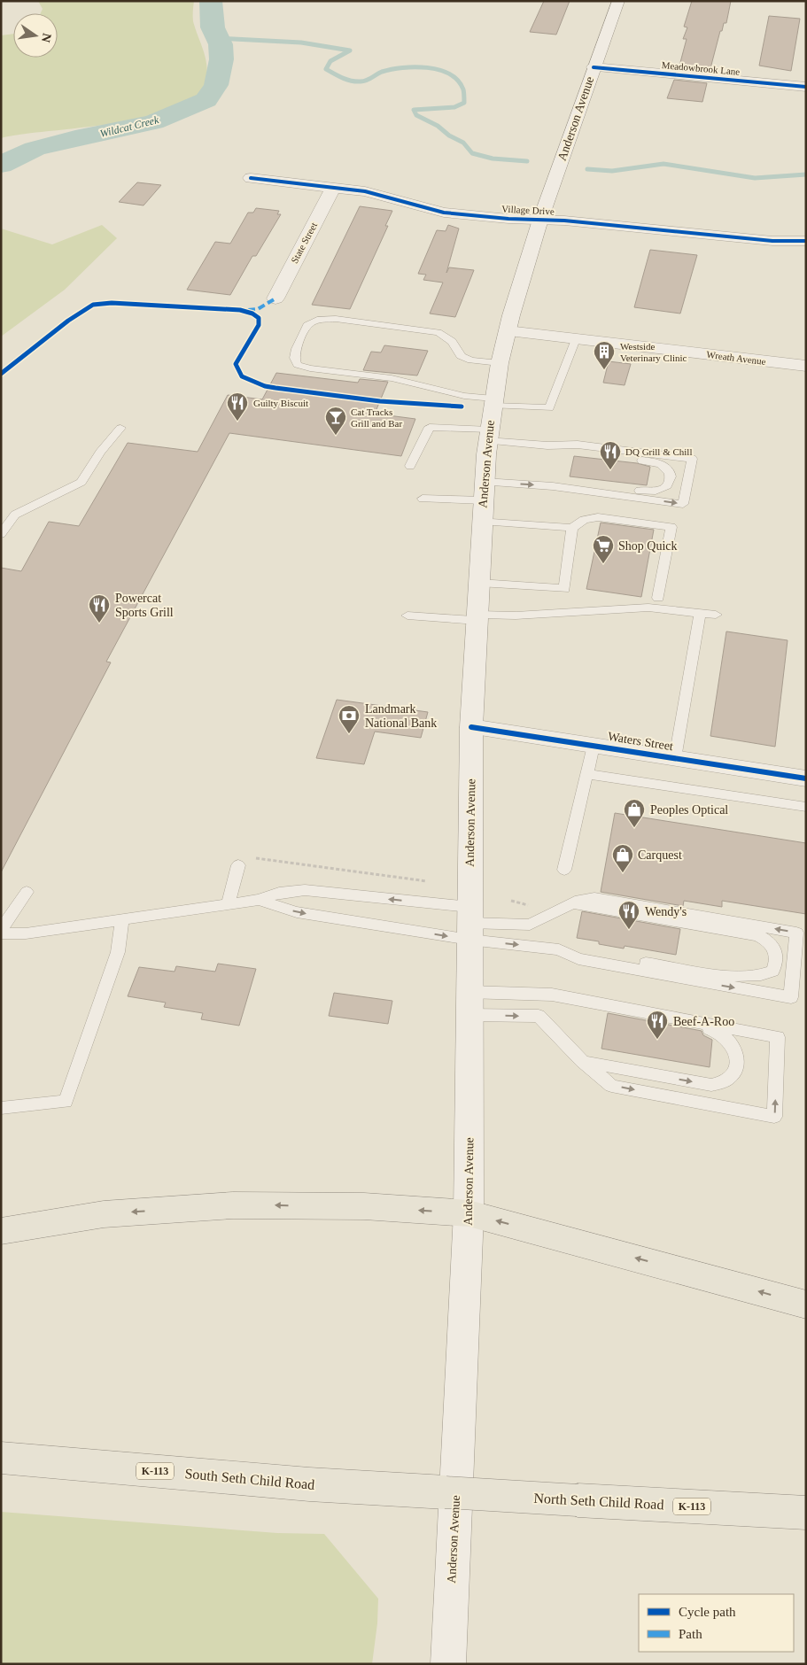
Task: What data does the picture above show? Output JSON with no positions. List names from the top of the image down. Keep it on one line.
{"streets":{"main road":["Meadowbrook Lane","Anderson Avenue","Village Drive","State Street","Wreath Avenue","Waters Street","K-113","South Seth Child Road","North Seth Child Road"]},"crossings":[["Meadowbrook Lane","Anderson Avenue"],["Anderson Avenue","Village Drive"],["Anderson Avenue","Wreath Avenue"],["Anderson Avenue","Waters Street"],["Village Drive","State Street"],["South Seth Child Road","North Seth Child Road"]],"water":["Wildcat Creek"],"places":{"building":["Westside Veterinary Clinic"],"restaurant":["Guilty Biscuit","DQ Grill & Chill","Powercat Sports Grill","Wendy's","Beef-A-Roo"],"bar":["Cat Tracks Grill and Bar"],"supermarket":["Shop Quick"],"bank":["Landmark National Bank"],"shop":["Peoples Optical","Carquest"]},"legend":["Cycle path","Path"],"north":"right"}
